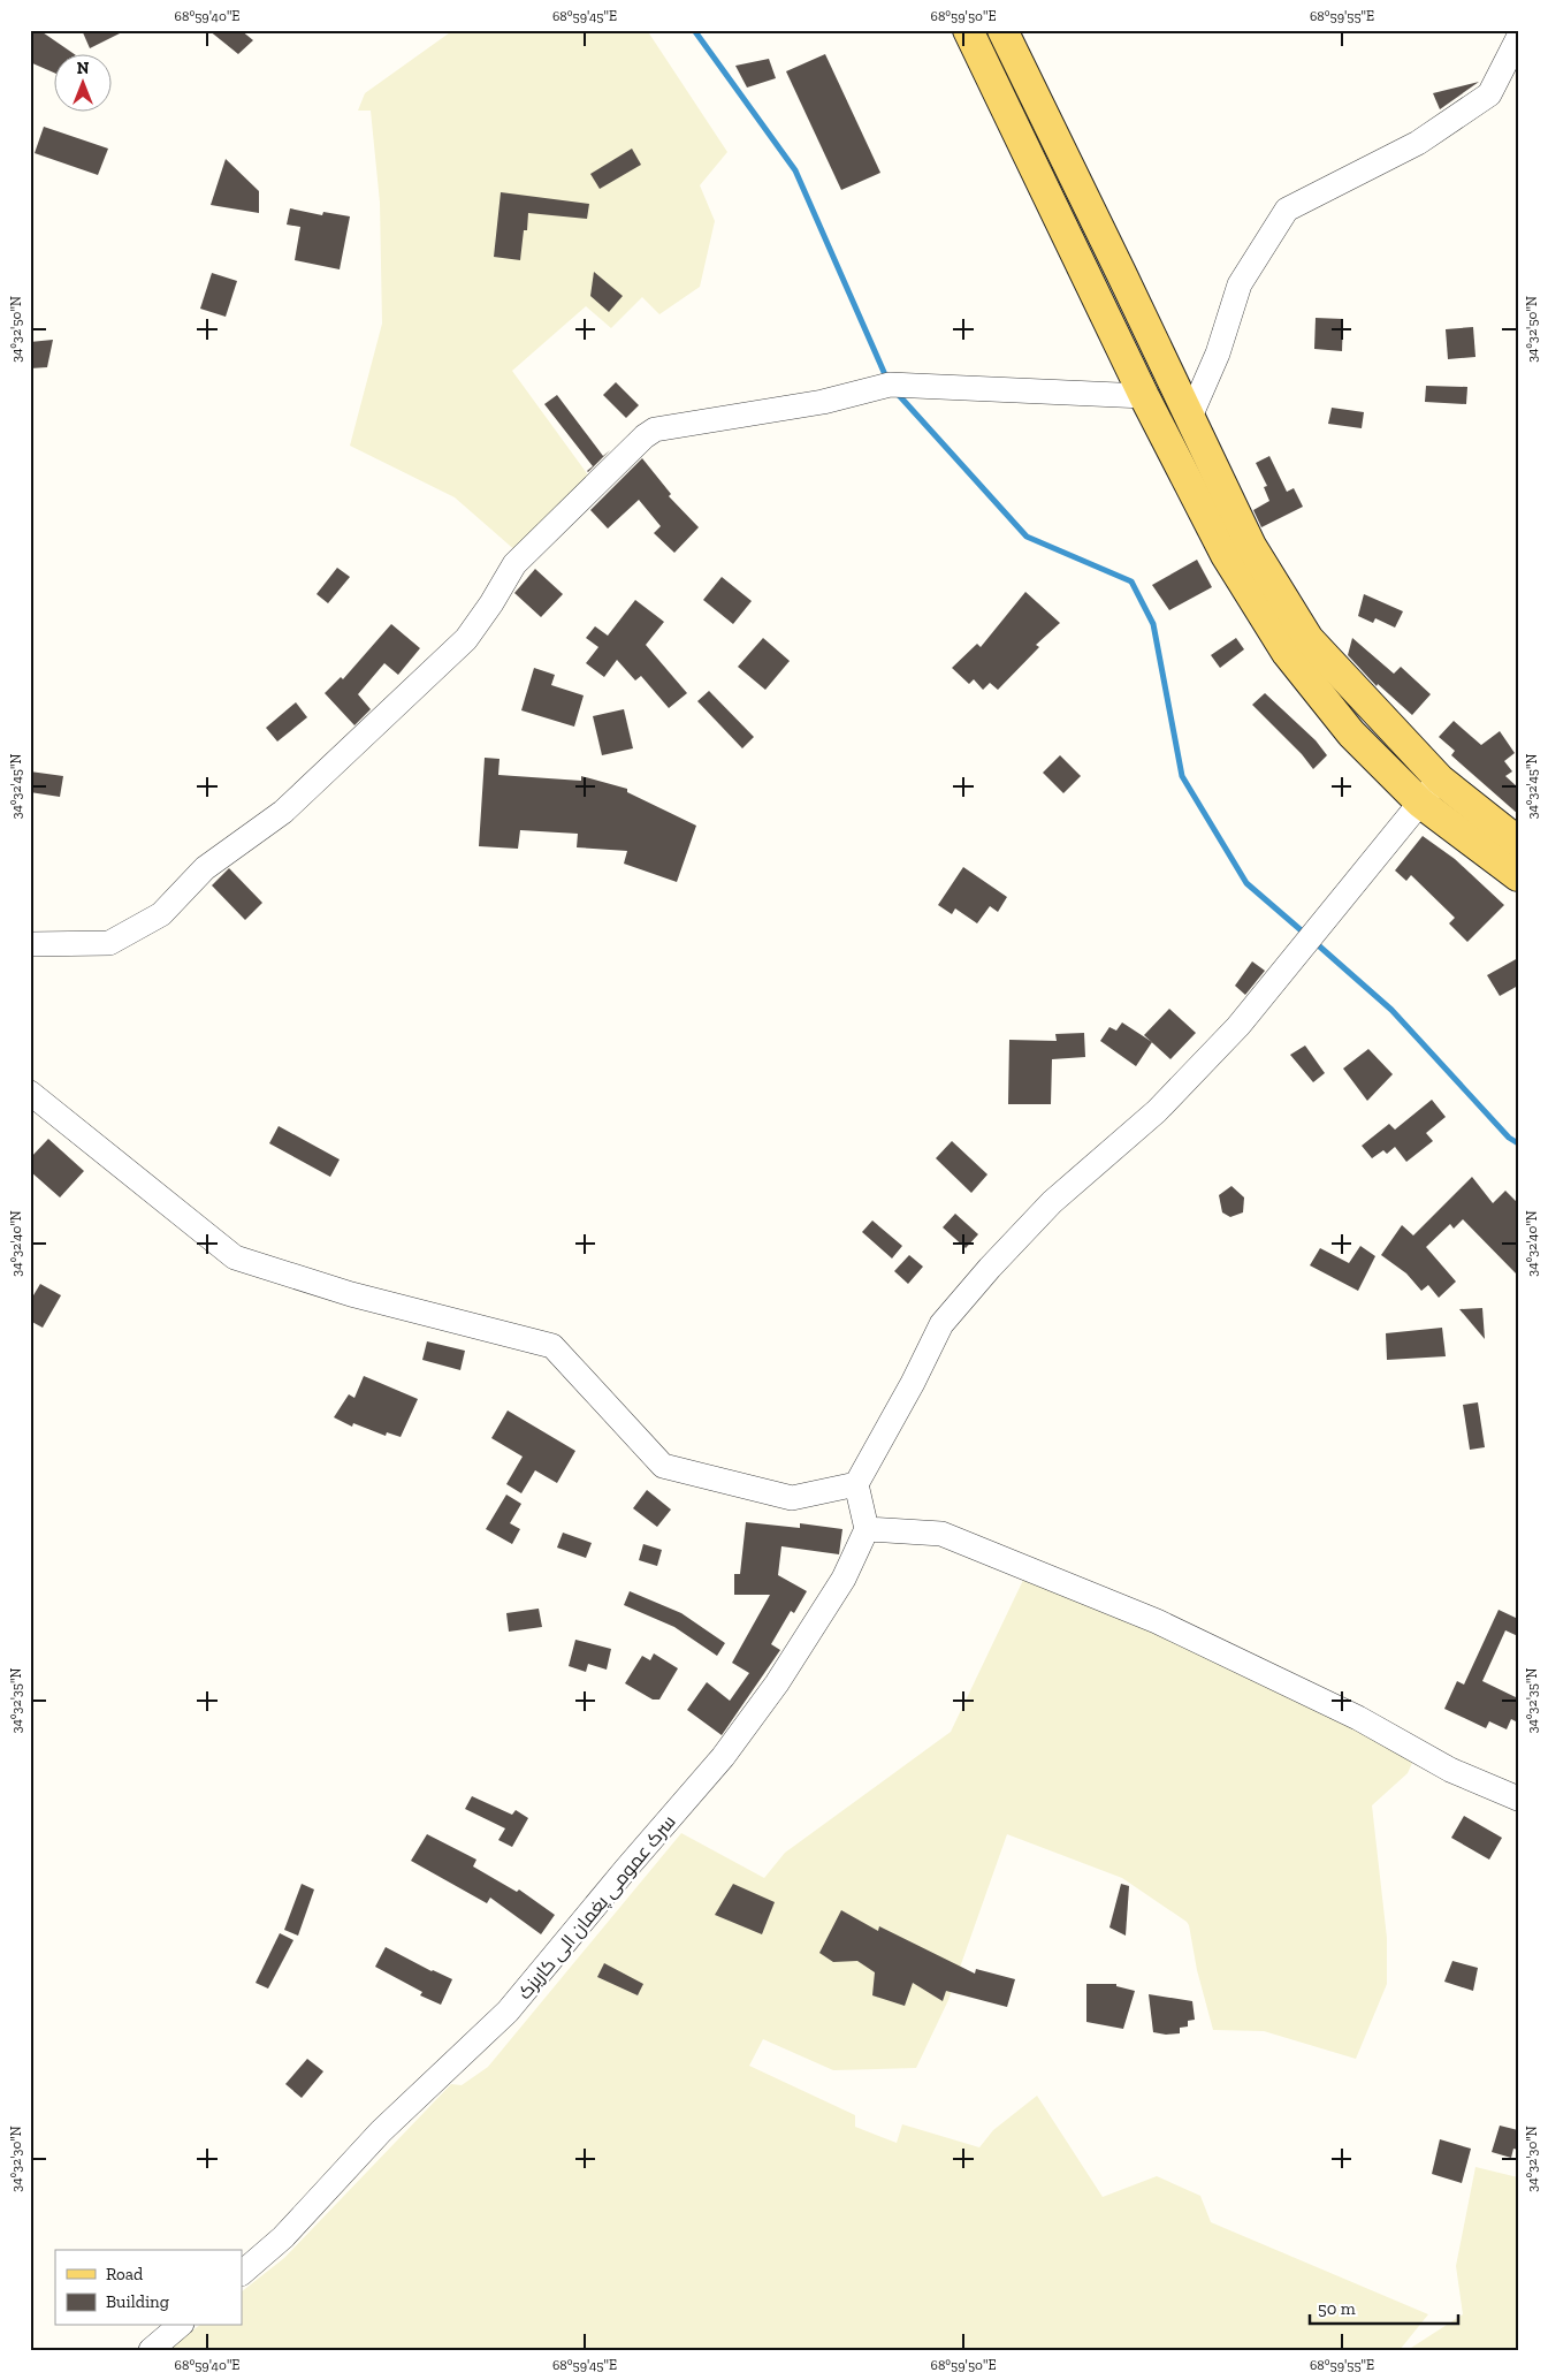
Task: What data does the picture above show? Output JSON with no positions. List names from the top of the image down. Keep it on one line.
{"streets":{"street":["سرک عمومی پغمان الی کاریزک"]},"legend":["Road","Building"],"scale_bar":"50 m","north":"top","coordinates":["68°59'40\"E","68°59'45\"E","68°59'50\"E","68°59'55\"E","34°32'50\"N","34°32'45\"N","34°32'40\"N","34°32'35\"N","34°32'30\"N"]}
